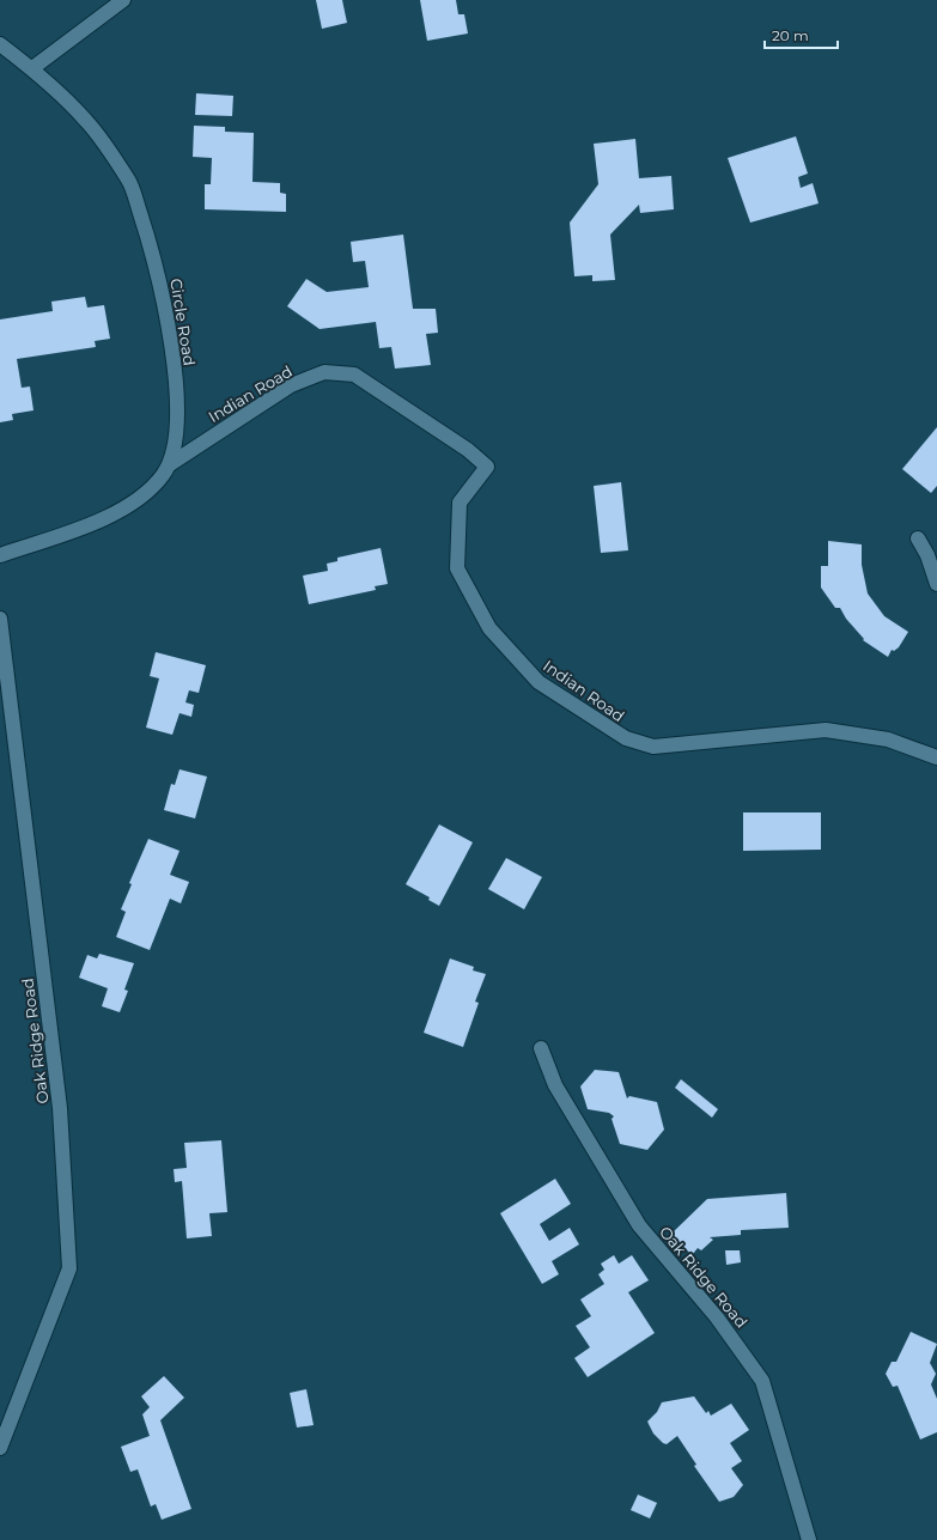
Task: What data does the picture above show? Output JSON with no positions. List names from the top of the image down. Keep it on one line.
{"streets":{"street":["Circle Road","Indian Road","Oak Ridge Road"]},"crossings":[["Circle Road","Indian Road"]],"scale_bar":"20 m"}
